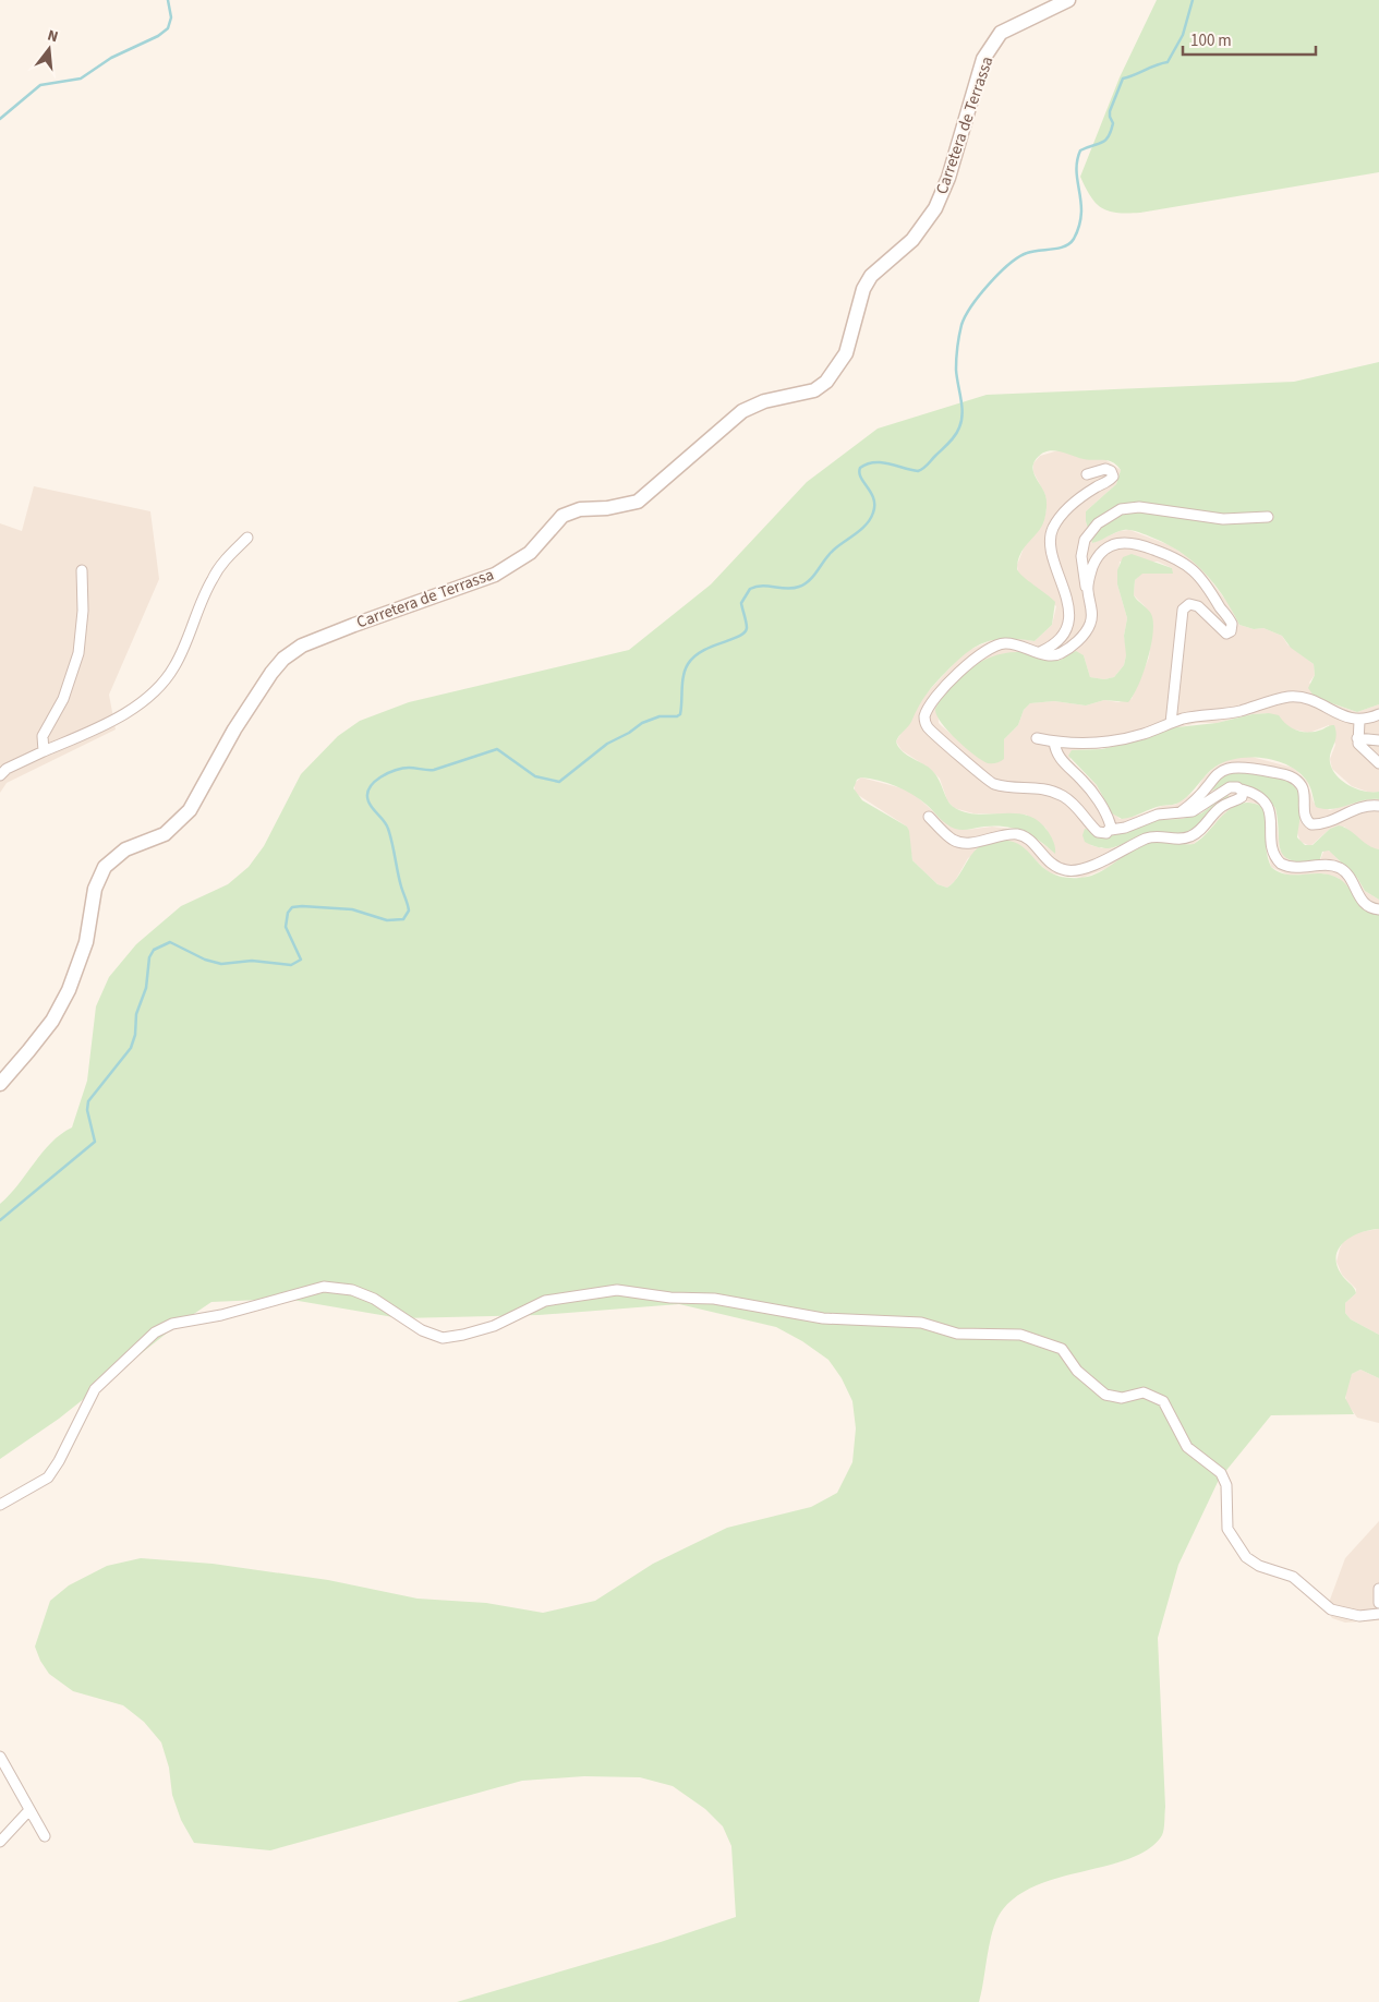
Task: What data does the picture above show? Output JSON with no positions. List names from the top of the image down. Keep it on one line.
{"streets":{"street":["Carretera de Terrassa"]},"scale_bar":"100 m","north":"top"}
